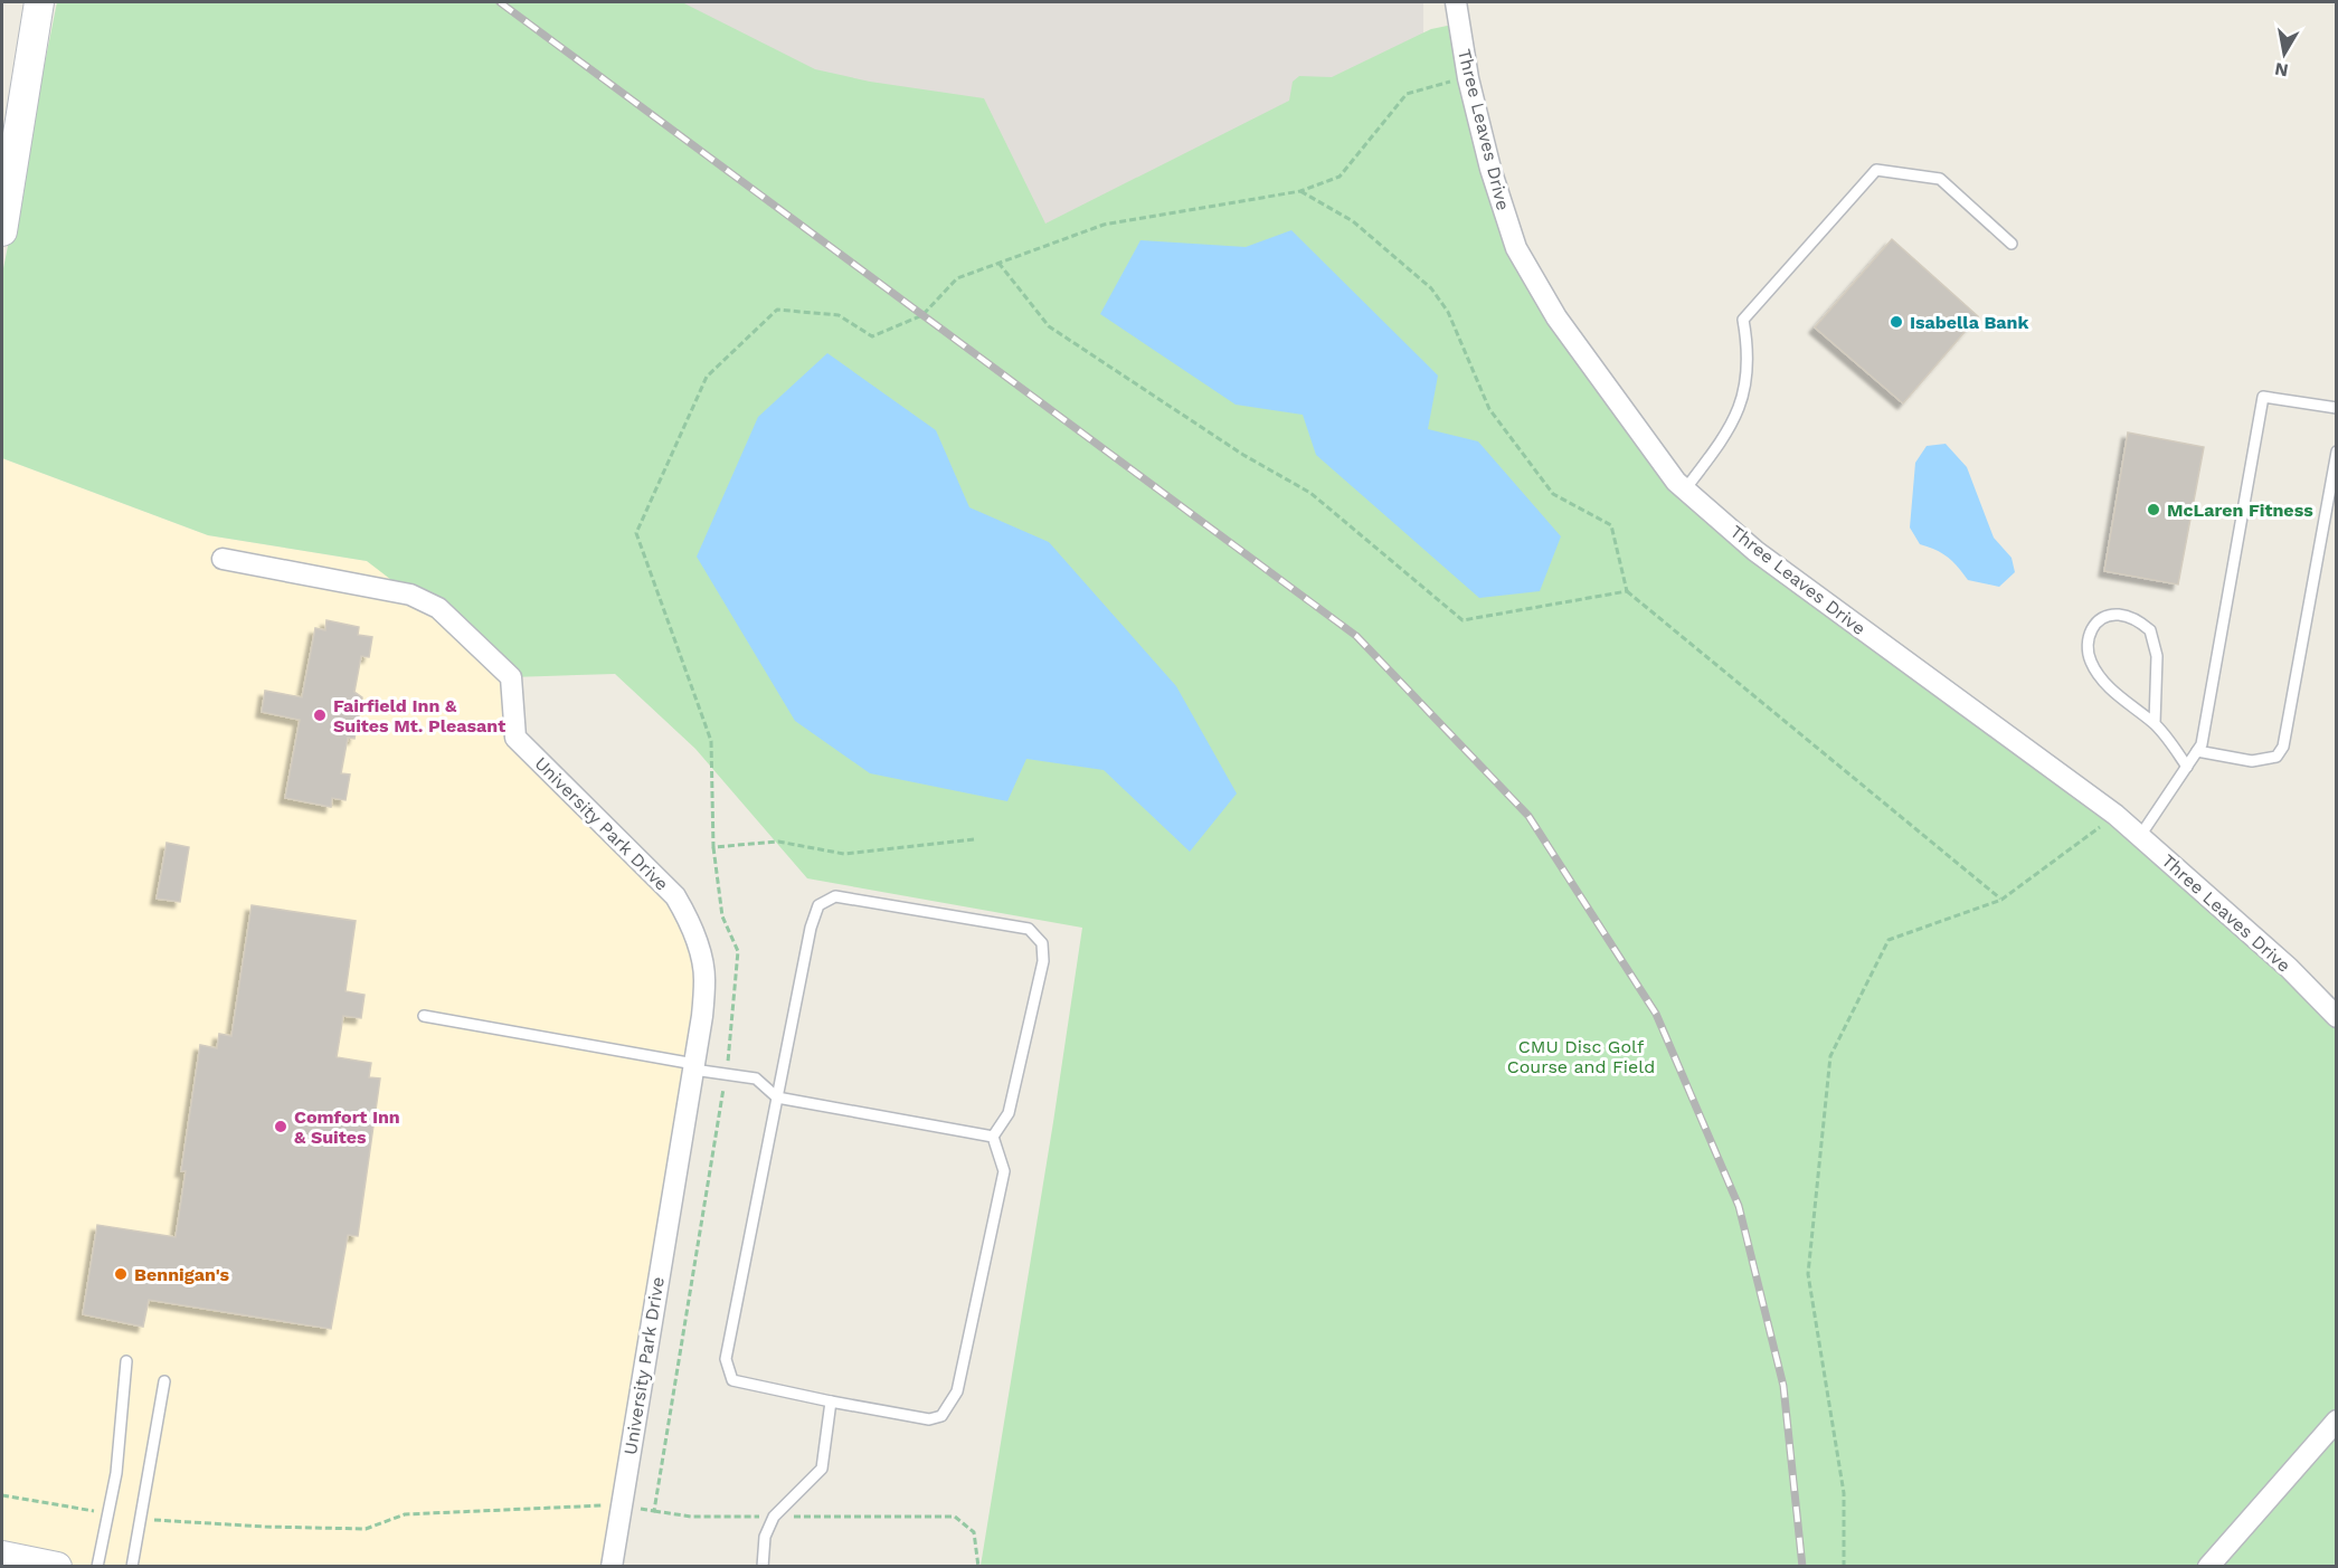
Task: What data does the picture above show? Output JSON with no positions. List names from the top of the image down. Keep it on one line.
{"streets":{"street":["Three Leaves Drive","University Park Drive"]},"parks":["CMU Disc Golf Course and Field"],"places":["Isabella Bank","McLaren Fitness","Fairfield Inn & Suites Mt. Pleasant","Comfort Inn & Suites","Bennigan's"],"north":"bottom"}
